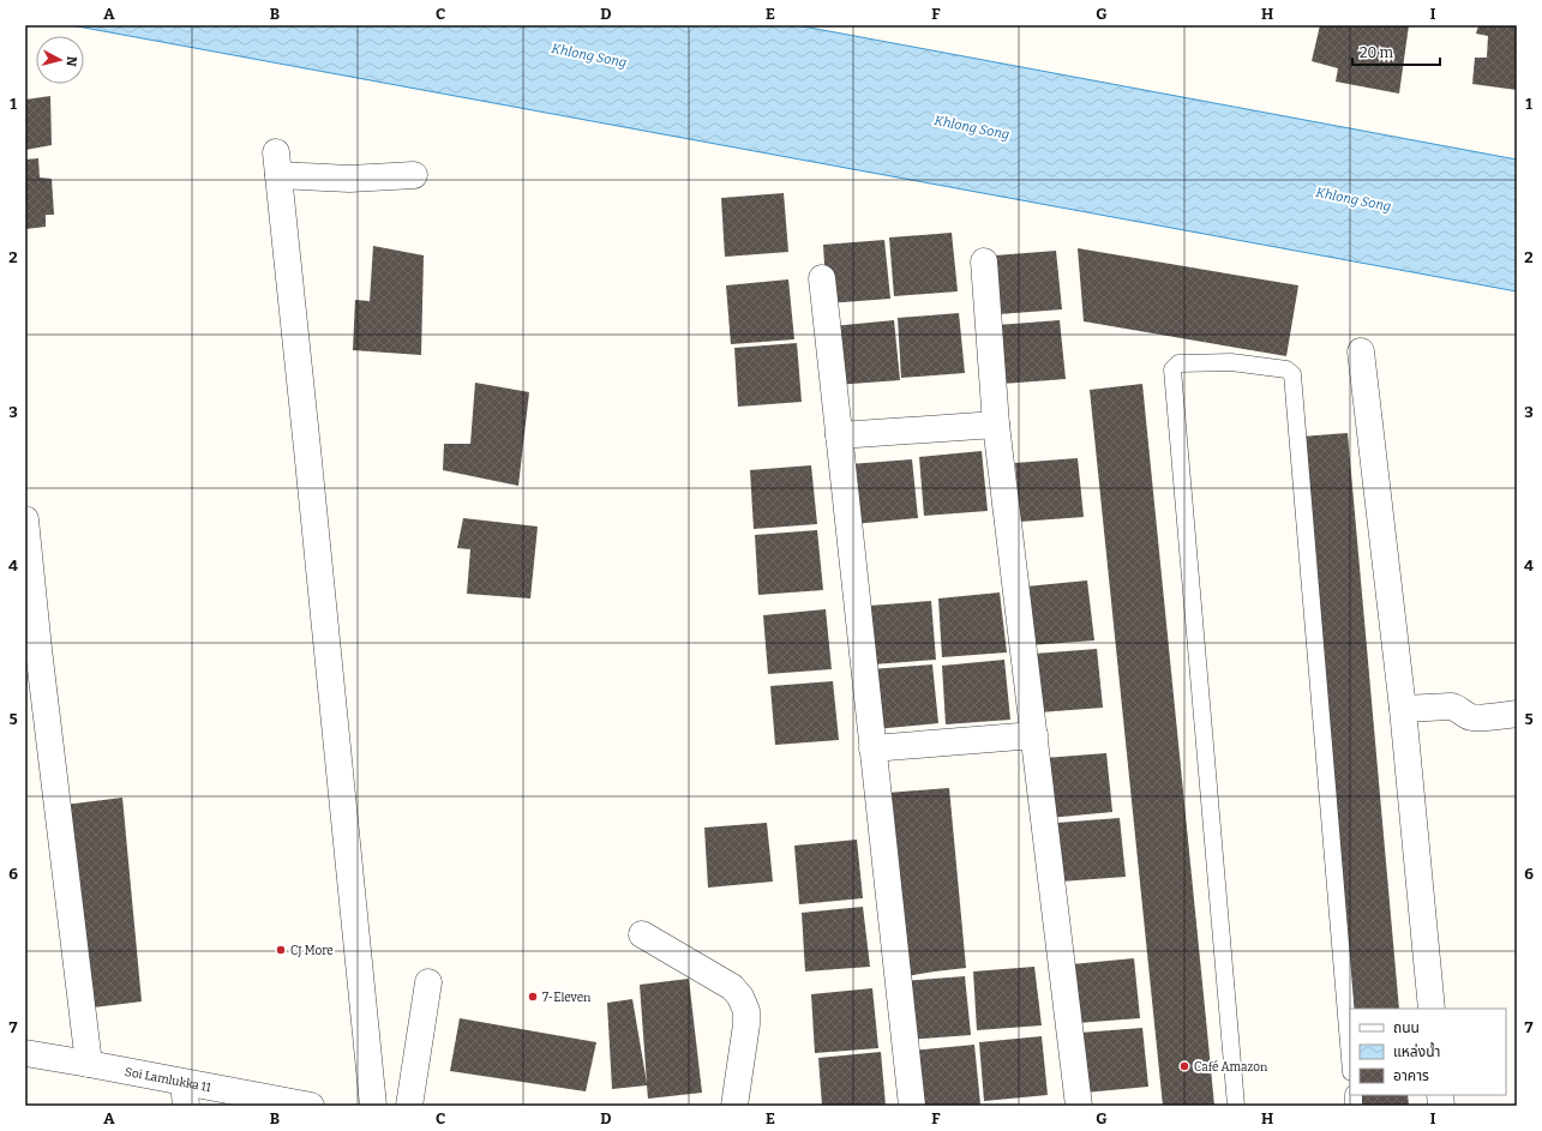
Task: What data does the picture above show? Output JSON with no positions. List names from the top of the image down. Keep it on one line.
{"streets":{"street":["Soi Lamlukka 11"]},"water":["Khlong Song"],"places":["CJ More","7-Eleven","Café Amazon"],"legend":["ถนน","แหล่งน้ำ","อาคาร"],"scale_bar":"20 m","north":"right","grid":{"columns":["A","B","C","D","E","F","G","H","I"],"rows":["1","2","3","4","5","6","7"]}}
